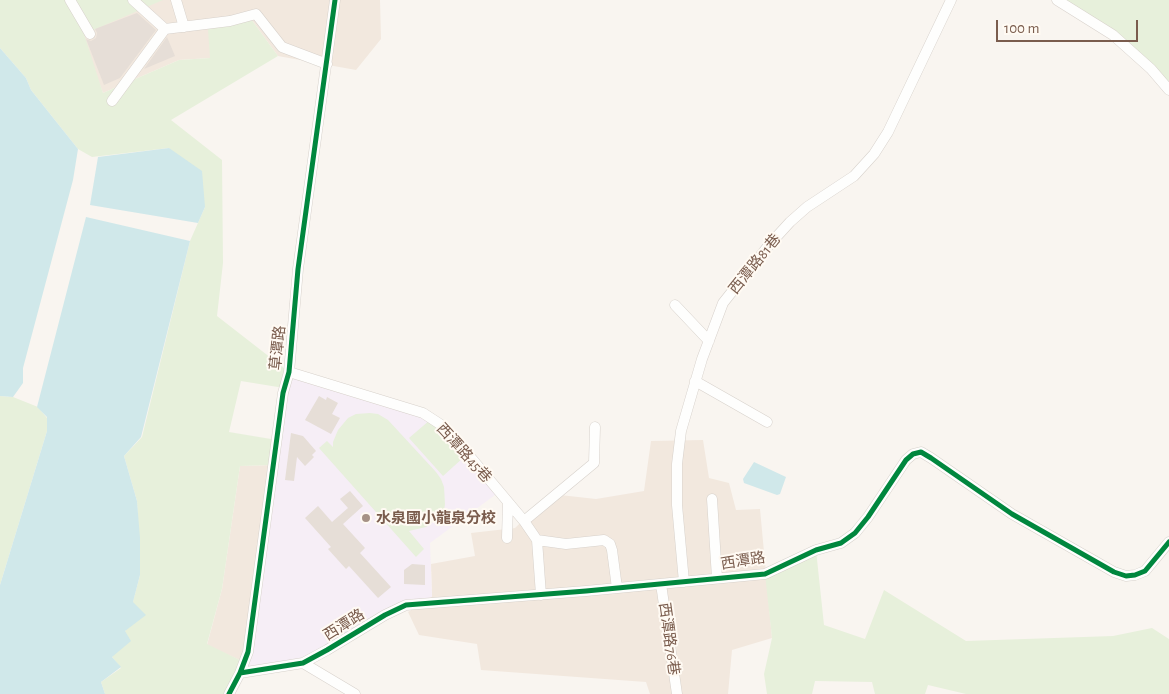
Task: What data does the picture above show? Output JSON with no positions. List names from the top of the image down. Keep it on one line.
{"streets":{"street":["西潭路81巷","草潭路","西潭路45巷","西潭路","西潭路76巷"]},"crossings":[["西潭路81巷","西潭路"],["草潭路","西潭路45巷"],["草潭路","西潭路"],["西潭路","西潭路76巷"]],"places":["水泉國小龍泉分校"],"scale_bar":"100 m"}
